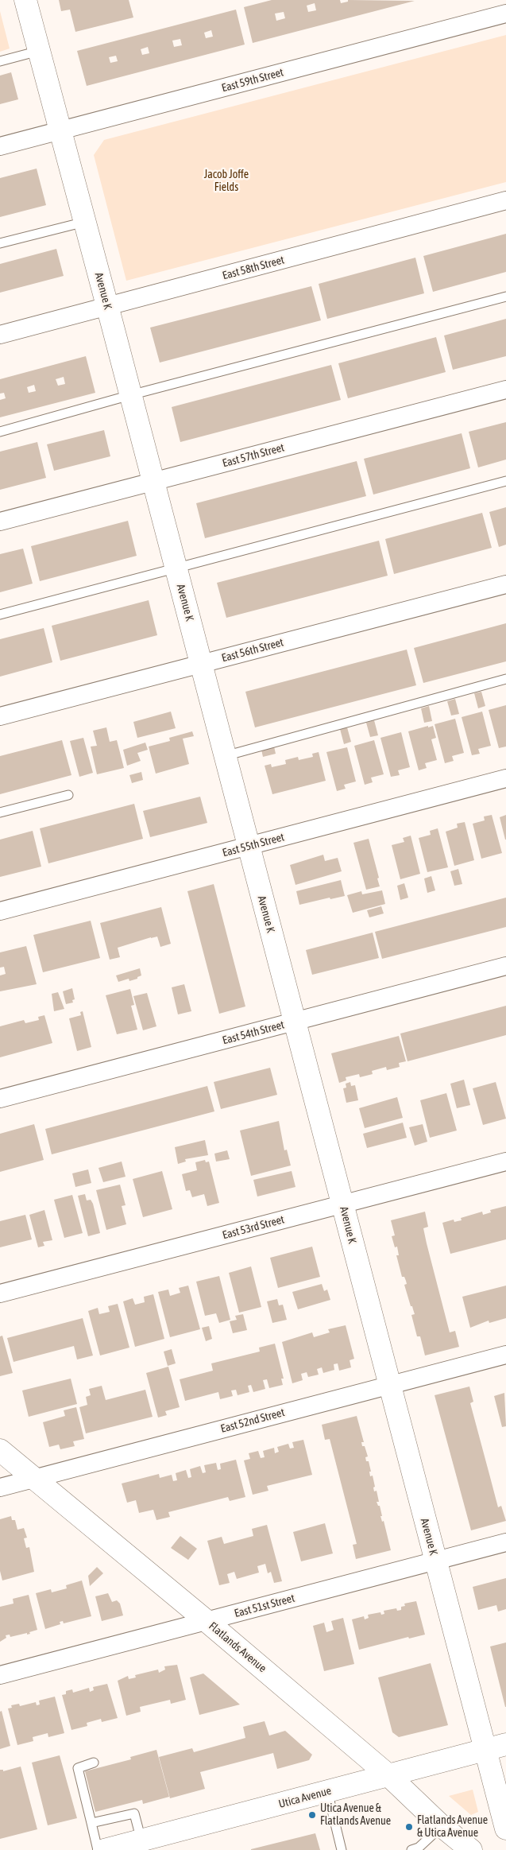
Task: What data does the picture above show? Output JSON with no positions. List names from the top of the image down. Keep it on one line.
{"streets":{"street":["East 59th Street","East 58th Street","Avenue K","East 57th Street","East 56th Street","East 55th Street","East 54th Street","East 53rd Street","East 52nd Street","East 51st Street","Flatlands Avenue","Utica Avenue"]},"crossings":[["East 59th Street","Avenue K"],["East 58th Street","Avenue K"],["Avenue K","East 57th Street"],["Avenue K","East 56th Street"],["Avenue K","East 55th Street"],["Avenue K","East 54th Street"],["Avenue K","East 53rd Street"],["Avenue K","East 52nd Street"],["Avenue K","East 51st Street"],["Avenue K","Utica Avenue"],["East 52nd Street","Flatlands Avenue"],["East 51st Street","Flatlands Avenue"],["Flatlands Avenue","Utica Avenue"]],"parks":["Jacob Joffe Fields"],"places":["Utica Avenue & Flatlands Avenue","Flatlands Avenue & Utica Avenue"]}
